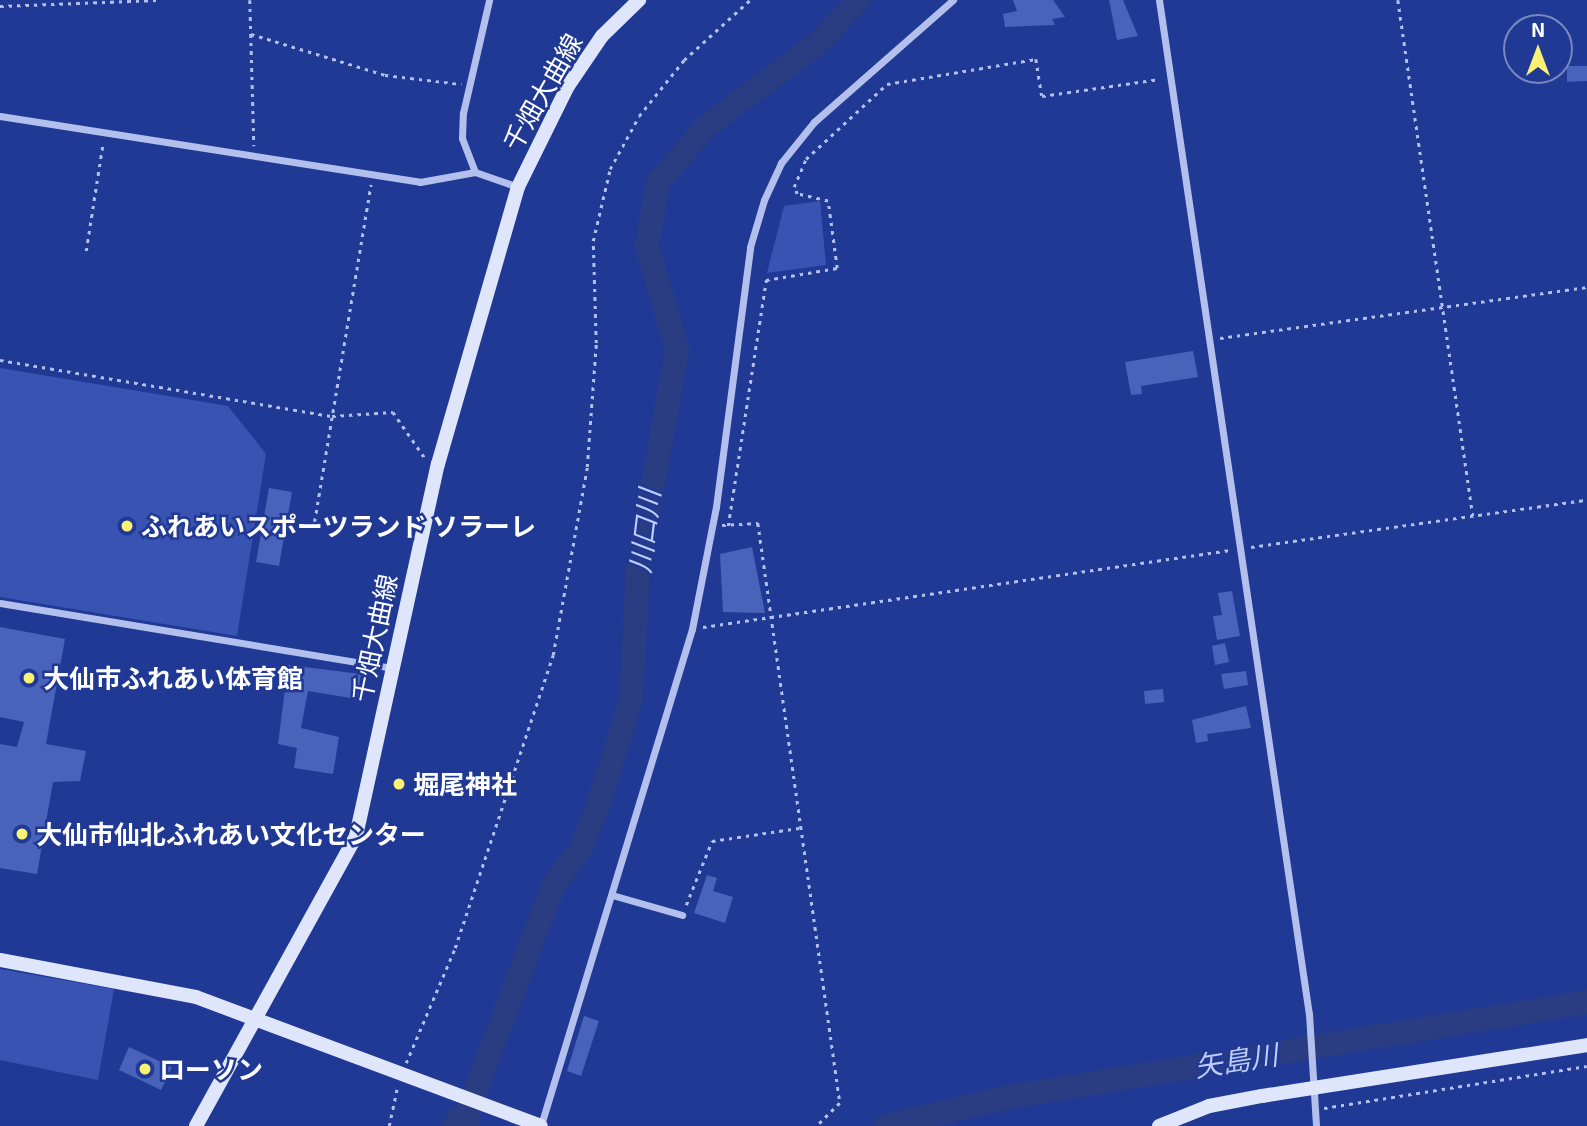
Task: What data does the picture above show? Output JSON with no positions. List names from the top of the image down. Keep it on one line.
{"streets":{"main road":["千畑大曲線"]},"water":["川口川","矢島川"],"places":["ふれあいスポーツランド ソラーレ","大仙市ふれあい体育館","堀尾神社","大仙市仙北ふれあい文化センター","ローソン"],"north":"top"}
